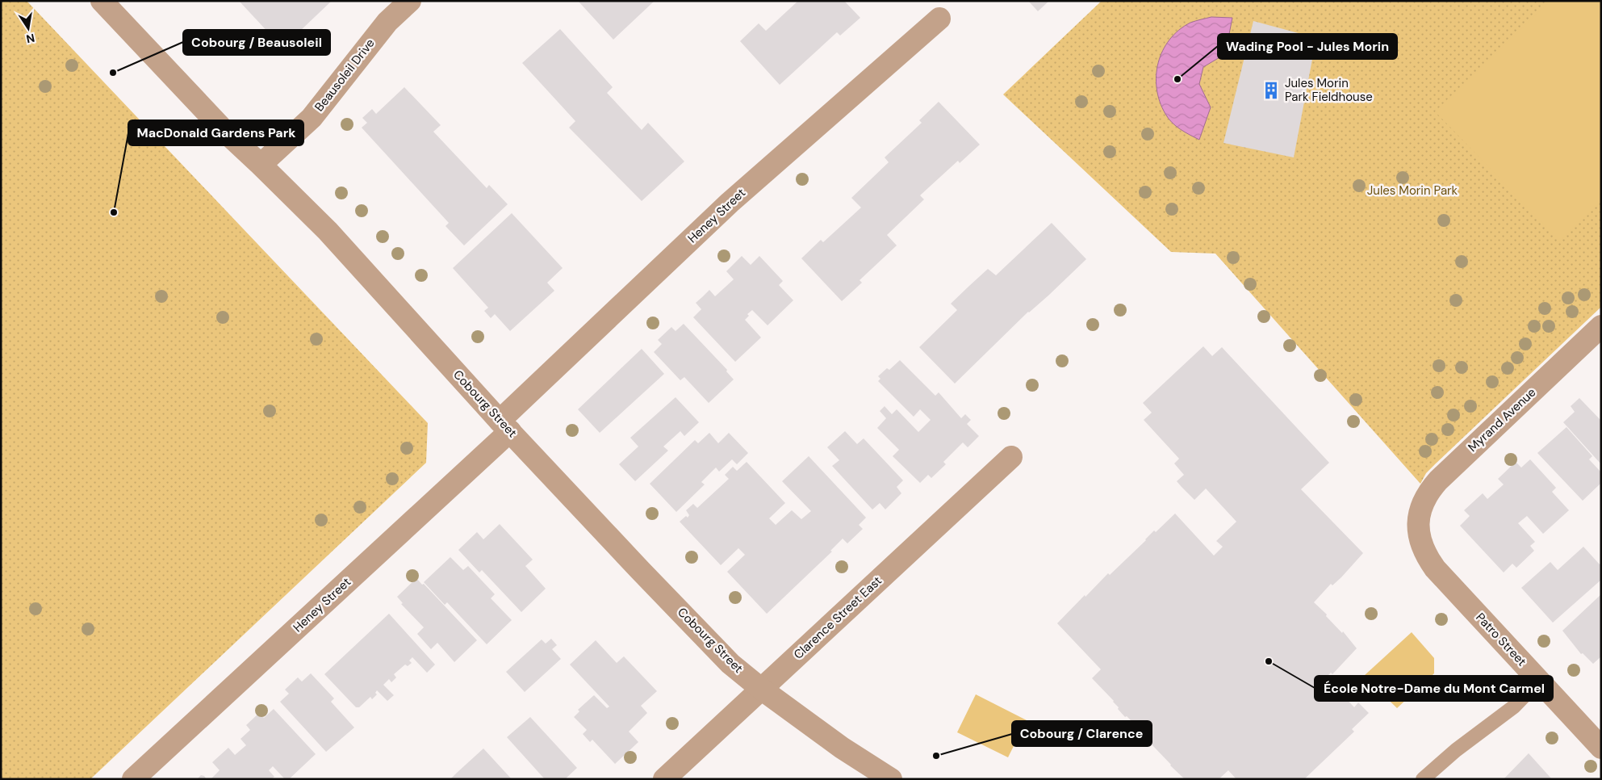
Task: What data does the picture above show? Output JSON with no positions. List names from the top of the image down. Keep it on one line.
{"streets":{"street":["Beausoleil Drive","Heney Street","Cobourg Street","Myrand Avenue","Clarence Street East","Patro Street"]},"crossings":[["Beausoleil Drive","Cobourg Street"],["Heney Street","Cobourg Street"],["Cobourg Street","Clarence Street East"],["Myrand Avenue","Patro Street"]],"parks":["Jules Morin Park"],"places":{"other":["Cobourg / Beausoleil","Wading Pool - Jules Morin","MacDonald Gardens Park","École Notre-Dame du Mont Carmel","Cobourg / Clarence"],"building":["Jules Morin Park Fieldhouse"]},"north":"bottom"}
